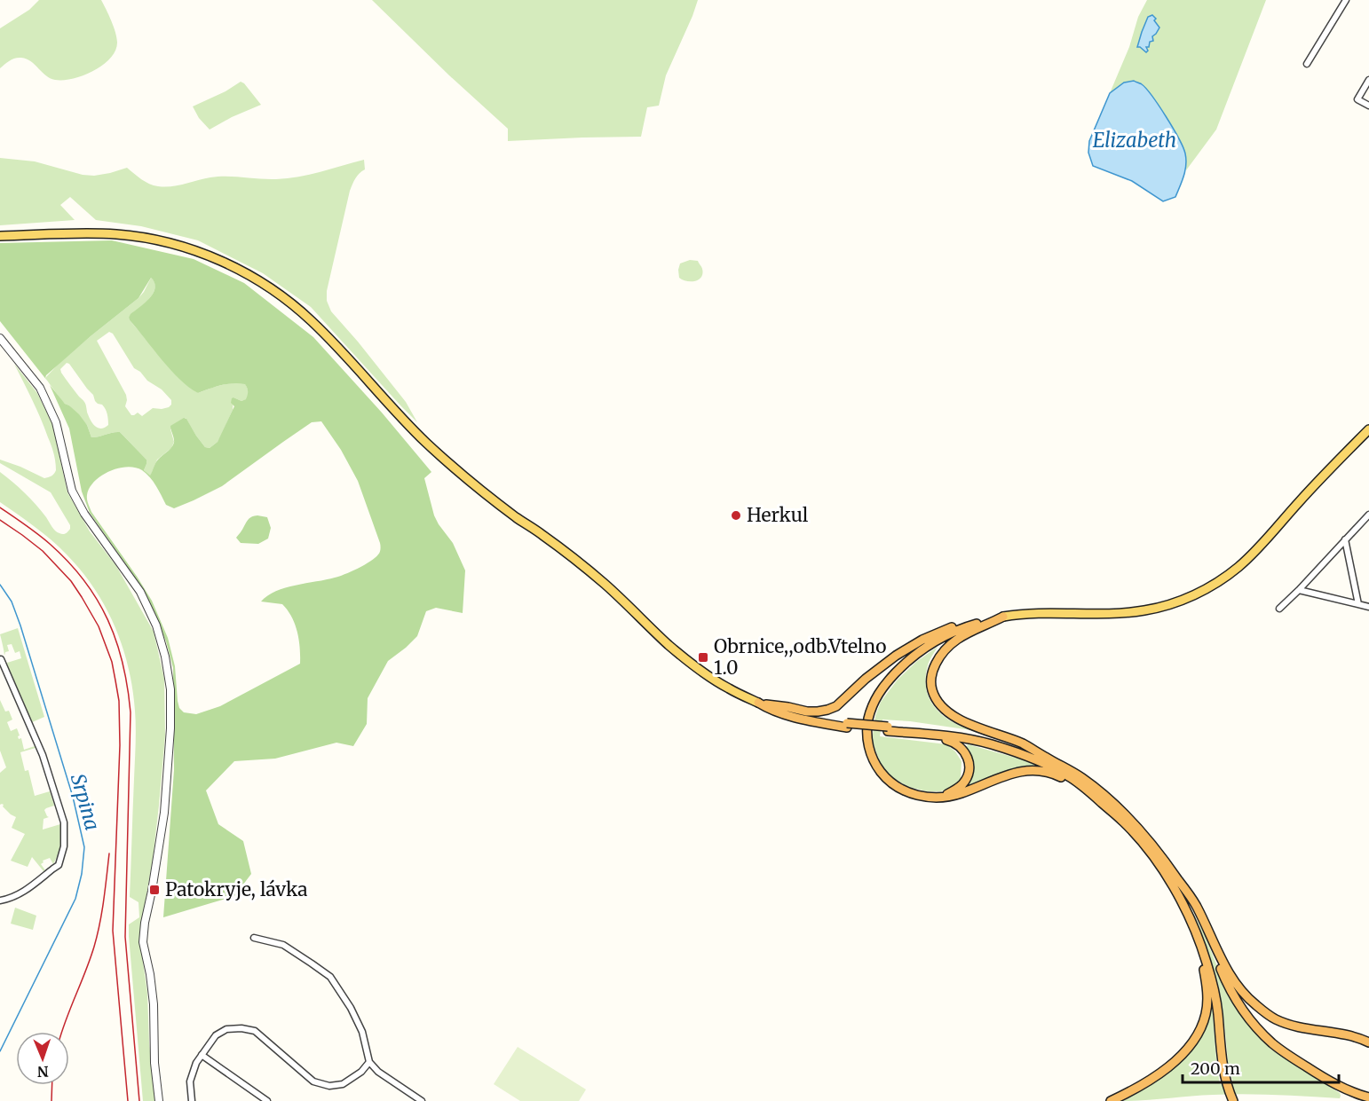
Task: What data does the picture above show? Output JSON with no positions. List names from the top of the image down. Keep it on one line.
{"water":["Elizabeth","Srpina"],"places":{"other":["Herkul"],"transit":["Obrnice,,odb.Vtelno 1.0","Patokryje, lávka"]},"scale_bar":"200 m","north":"bottom"}
